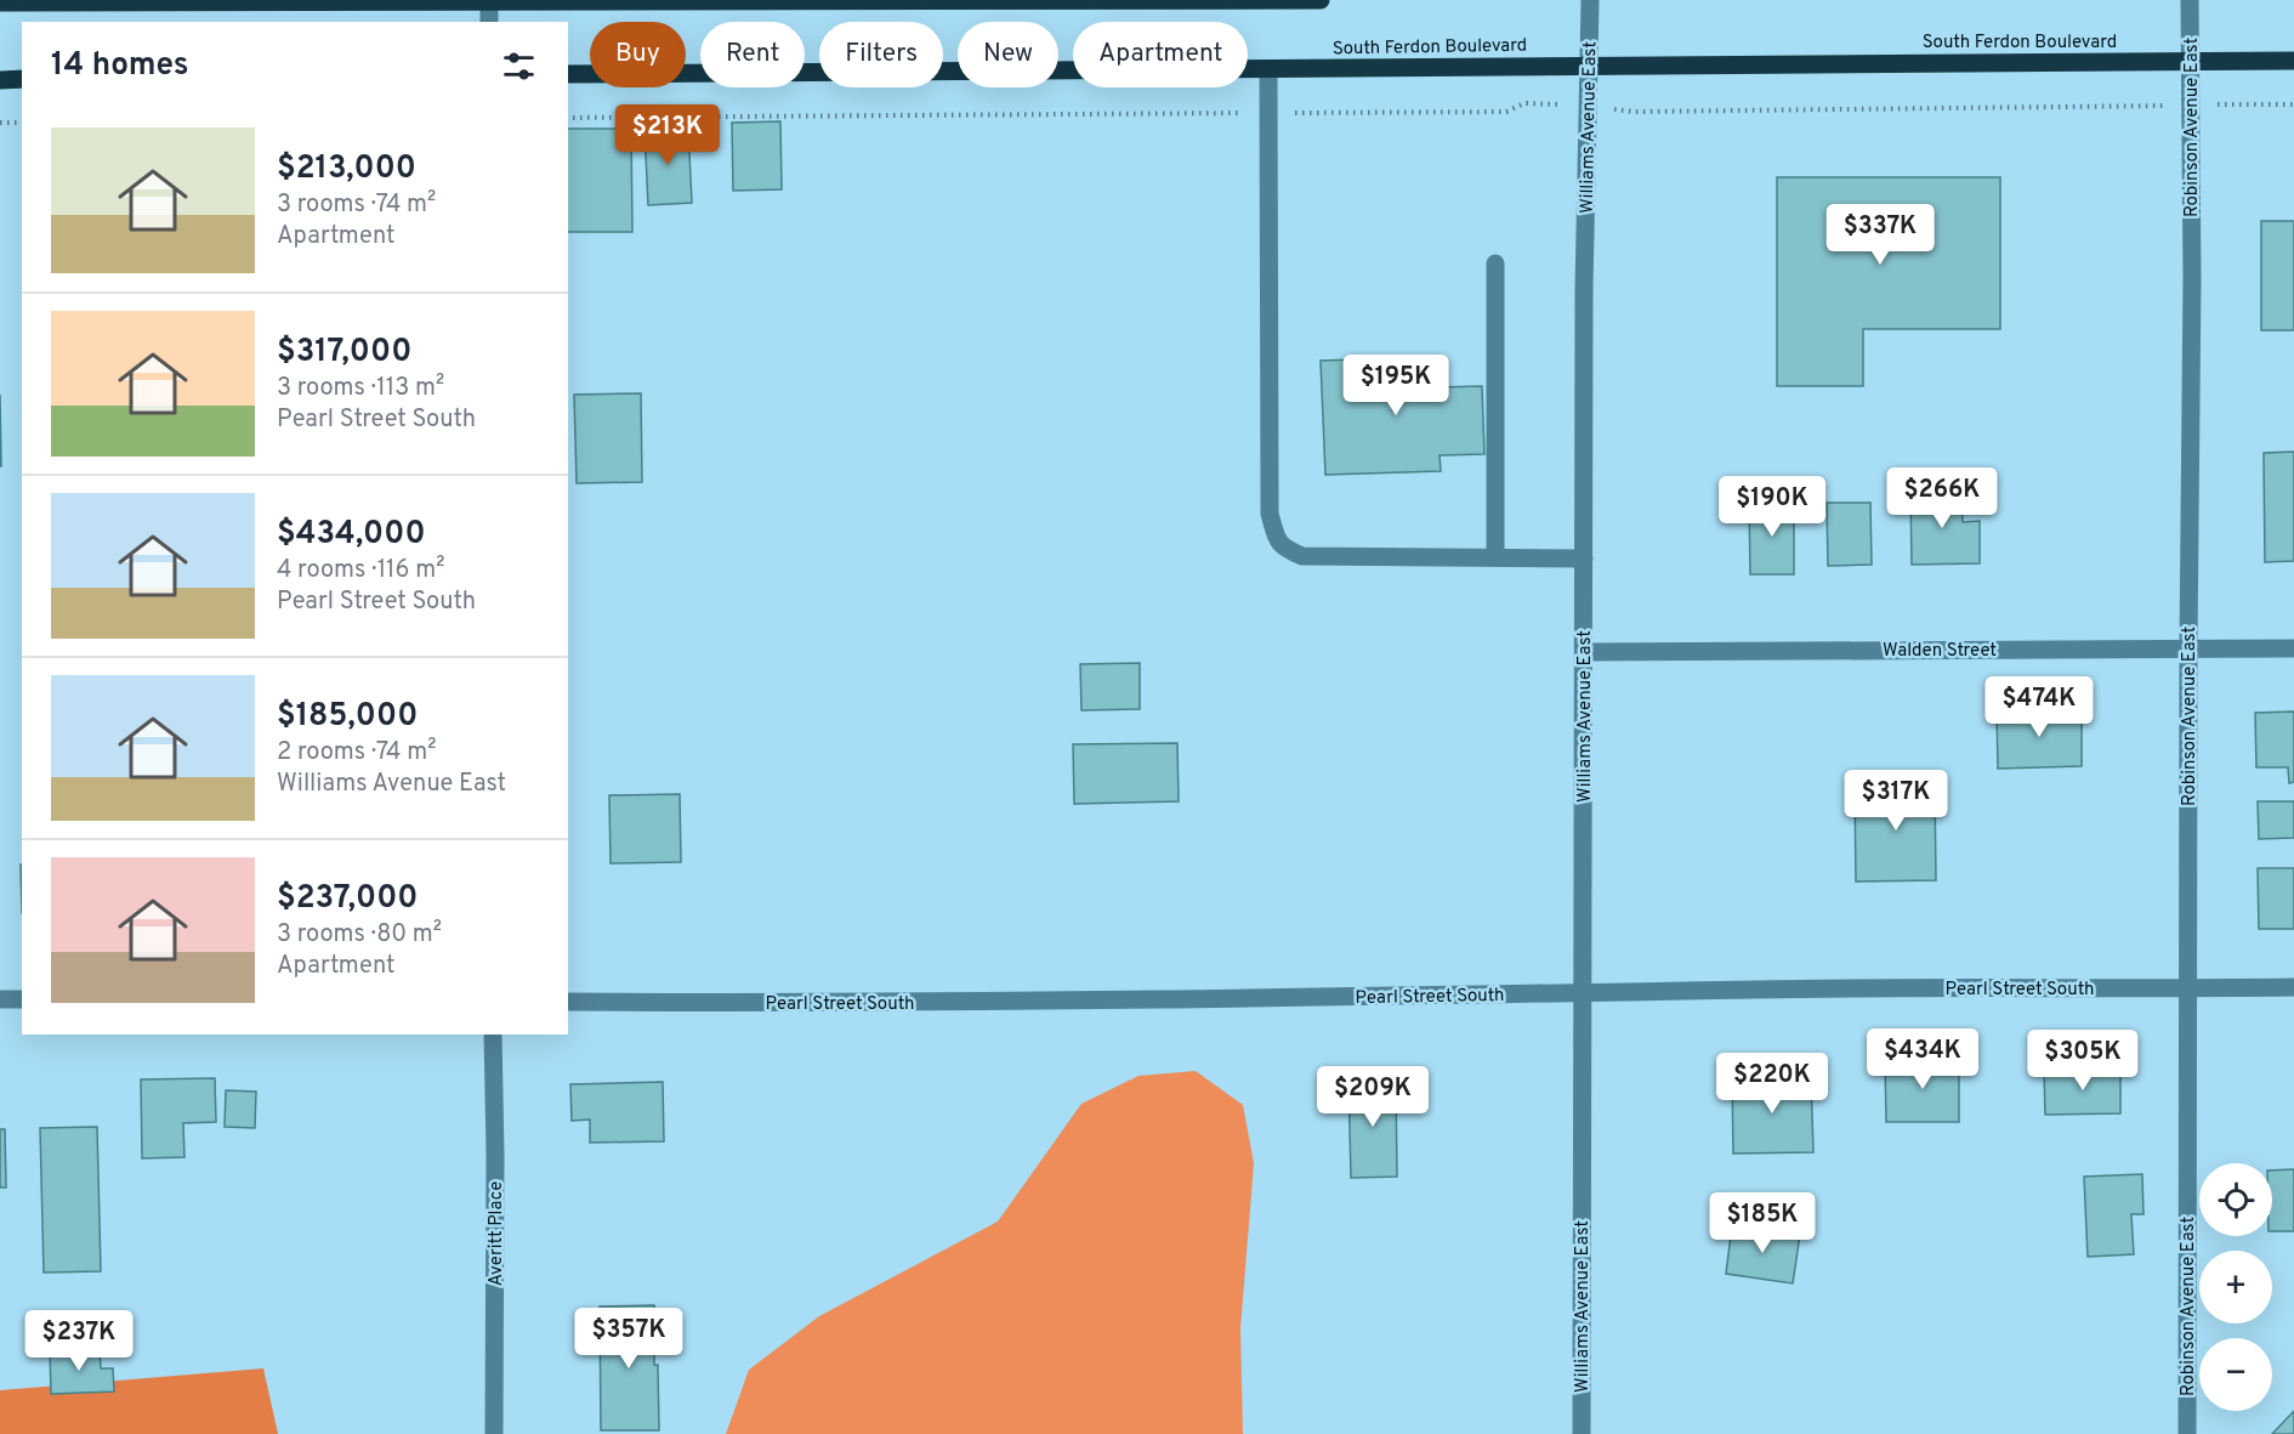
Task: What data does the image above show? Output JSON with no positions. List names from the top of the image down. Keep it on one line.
{"streets":{"main road":["South Ferdon Boulevard"],"street":["Williams Avenue East","Robinson Avenue East","Walden Street","Pearl Street South","Averitt Place"]},"crossings":[["South Ferdon Boulevard","Williams Avenue East"],["South Ferdon Boulevard","Robinson Avenue East"],["Williams Avenue East","Walden Street"],["Williams Avenue East","Pearl Street South"],["Robinson Avenue East","Walden Street"],["Robinson Avenue East","Pearl Street South"]],"page":{"chip":["Buy","Rent","Filters","New","Apartment"],"heading":"14 homes","price":["$213K","$337K","$195K","$266K","$190K","$474K","$317K","$434K","$305K","$220K","$209K","$185K","$357K","$237K"],"list":[{"name":"$213,000","note":"3 rooms · 74 m² · Apartment"},{"name":"$317,000","note":"3 rooms · 113 m² · Pearl Street South"},{"name":"$434,000","note":"4 rooms · 116 m² · Pearl Street South"},{"name":"$185,000","note":"2 rooms · 74 m² · Williams Avenue East"},{"name":"$237,000","note":"3 rooms · 80 m² · Apartment"}],"map_buttons":["+","−"]}}
